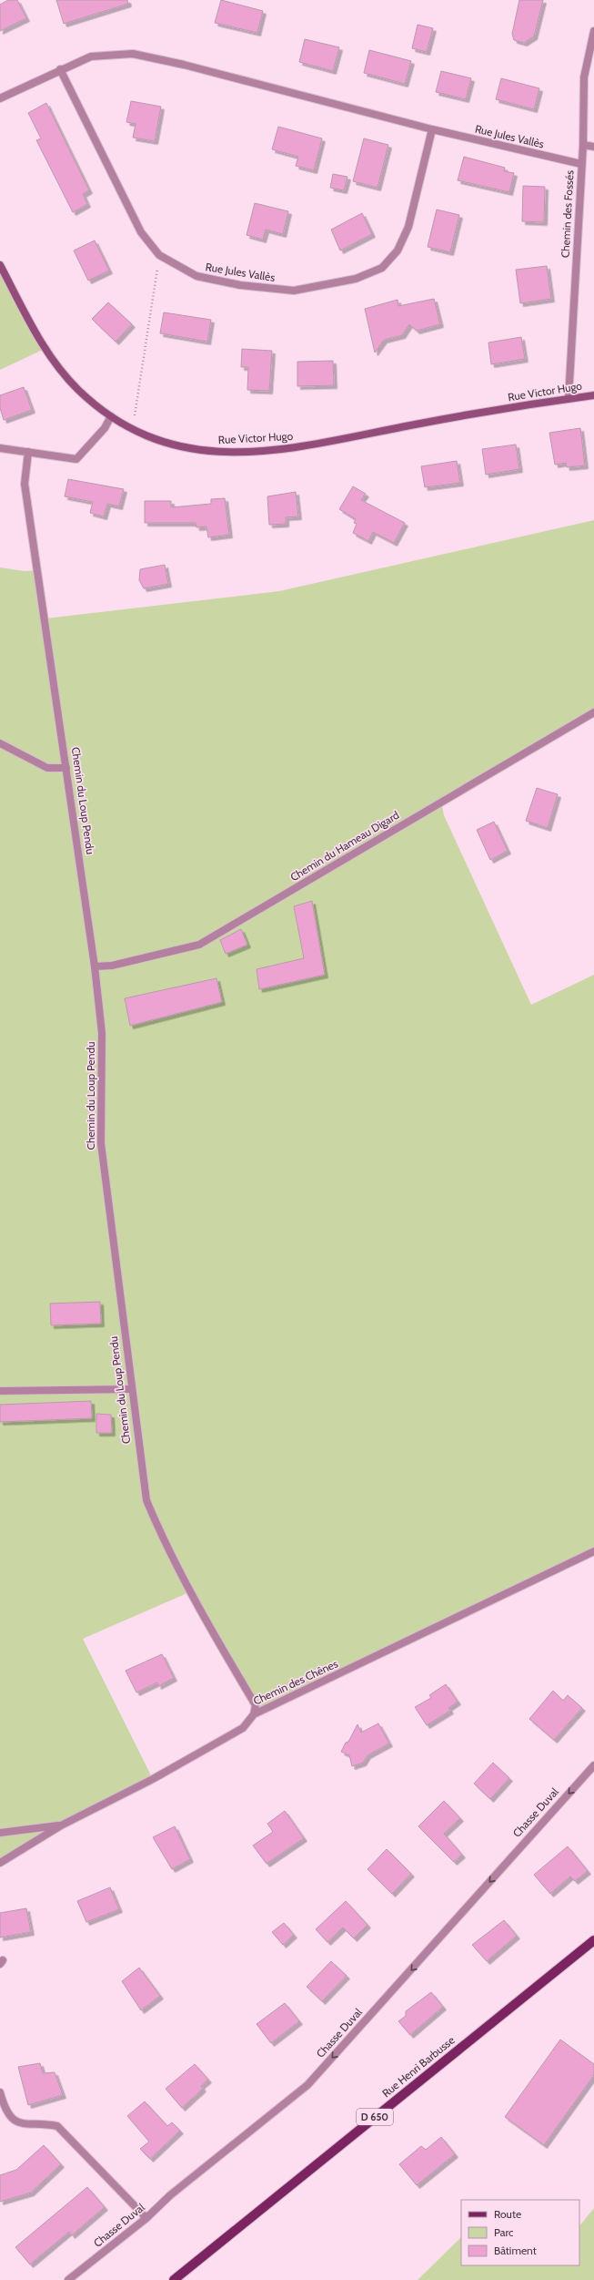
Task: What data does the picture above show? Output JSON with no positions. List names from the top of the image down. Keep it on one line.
{"streets":{"main road":["Rue Victor Hugo","Rue Henri Barbusse","D 650"],"street":["Rue Jules Vallès","Chemin des Fossés","Chemin du Loup Pendu","Chemin du Hameau Digard","Chemin des Chênes","Chasse Duval"]},"crossings":[["Rue Jules Vallès","Chemin des Fossés"],["Chemin des Fossés","Rue Victor Hugo"],["Chemin du Loup Pendu","Chemin du Hameau Digard"],["Chemin du Loup Pendu","Chemin des Chênes"]],"one_way":["Chasse Duval"],"legend":["Route","Parc","Bâtiment"]}
